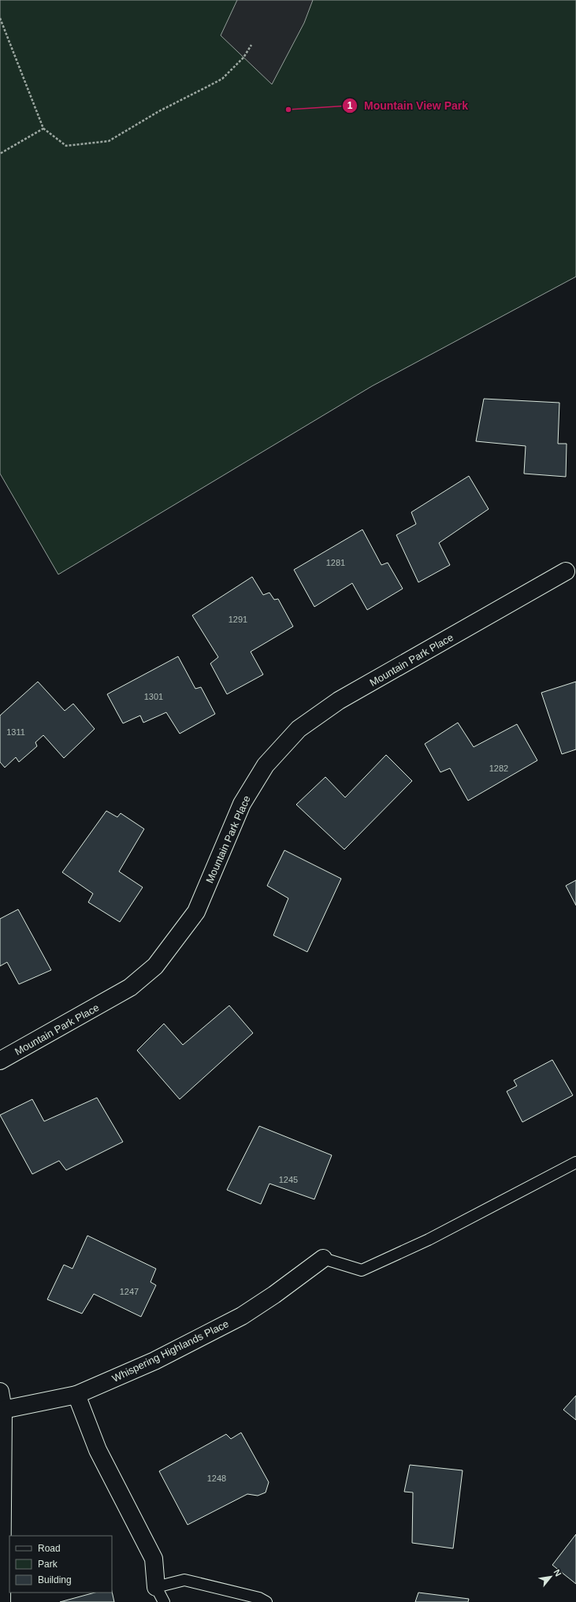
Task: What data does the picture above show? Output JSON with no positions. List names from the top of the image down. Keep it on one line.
{"streets":{"street":["Mountain Park Place","Whispering Highlands Place"]},"places":["Mountain View Park"],"house_numbers":["1281","1291","1301","1311","1282","1245","1247","1248"],"legend":["Road","Park","Building"],"north":"top right"}
